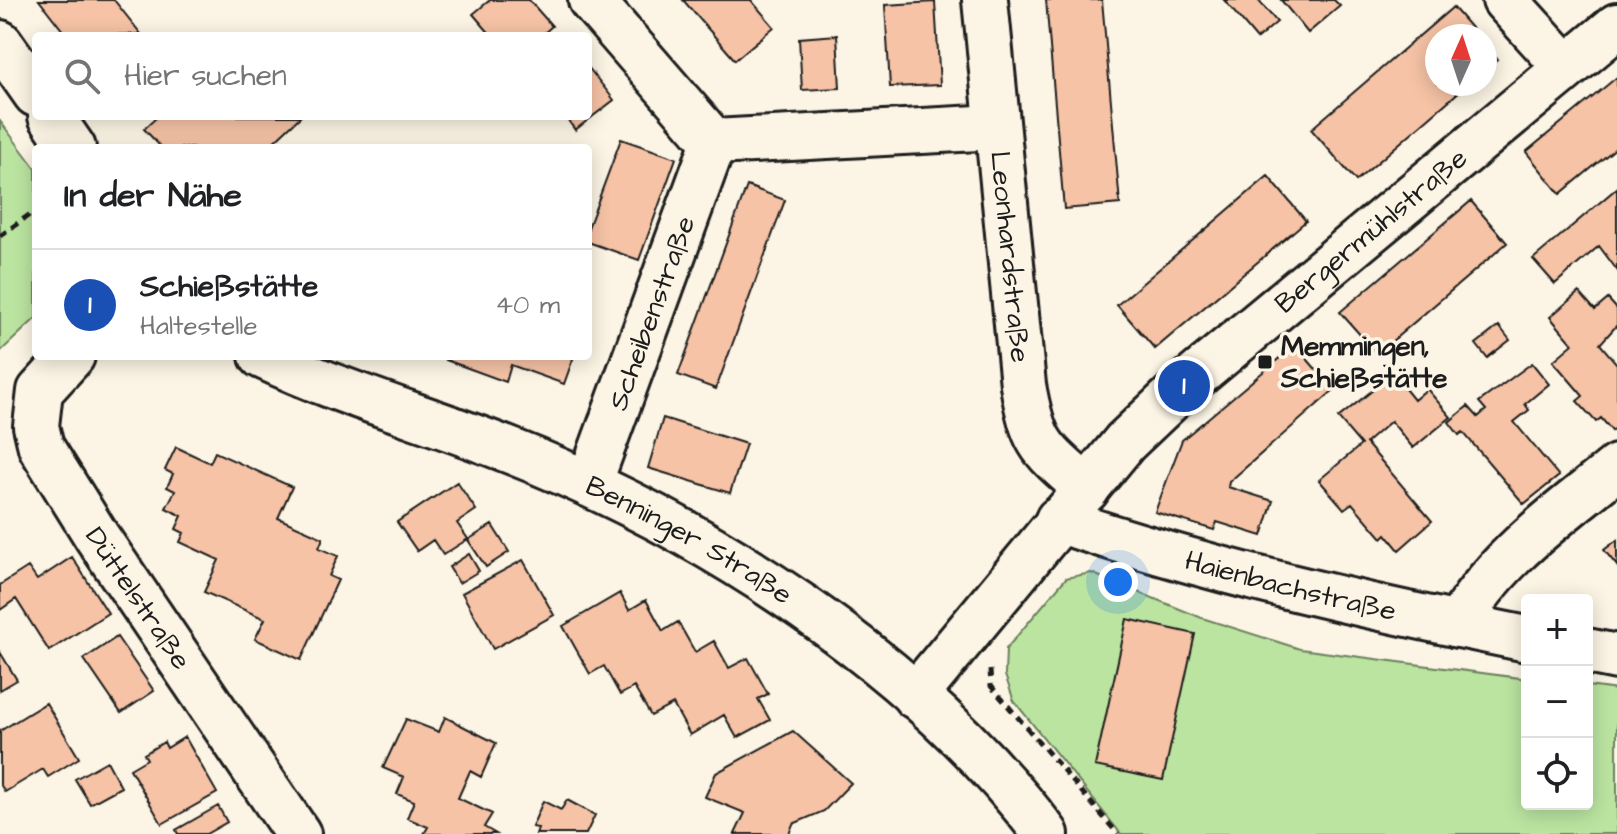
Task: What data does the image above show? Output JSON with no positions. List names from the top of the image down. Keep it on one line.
{"streets":{"street":["Bergermühlstraße","Leonhardstraße","Scheibenstraße","Benninger Straße","Haienbachstraße","Düttelstraße"]},"crossings":[["Bergermühlstraße","Leonhardstraße"],["Bergermühlstraße","Benninger Straße"],["Bergermühlstraße","Haienbachstraße"],["Scheibenstraße","Benninger Straße"]],"places":{"transit":["Memmingen, Schießstätte"]},"north":"top","page":{"search":"Hier suchen","heading":"In der Nähe","list":[{"mark":"1","name":"Schießstätte","note":"Haltestelle","value":"40 m"}],"pins":"1","map_buttons":["+","−"]}}
